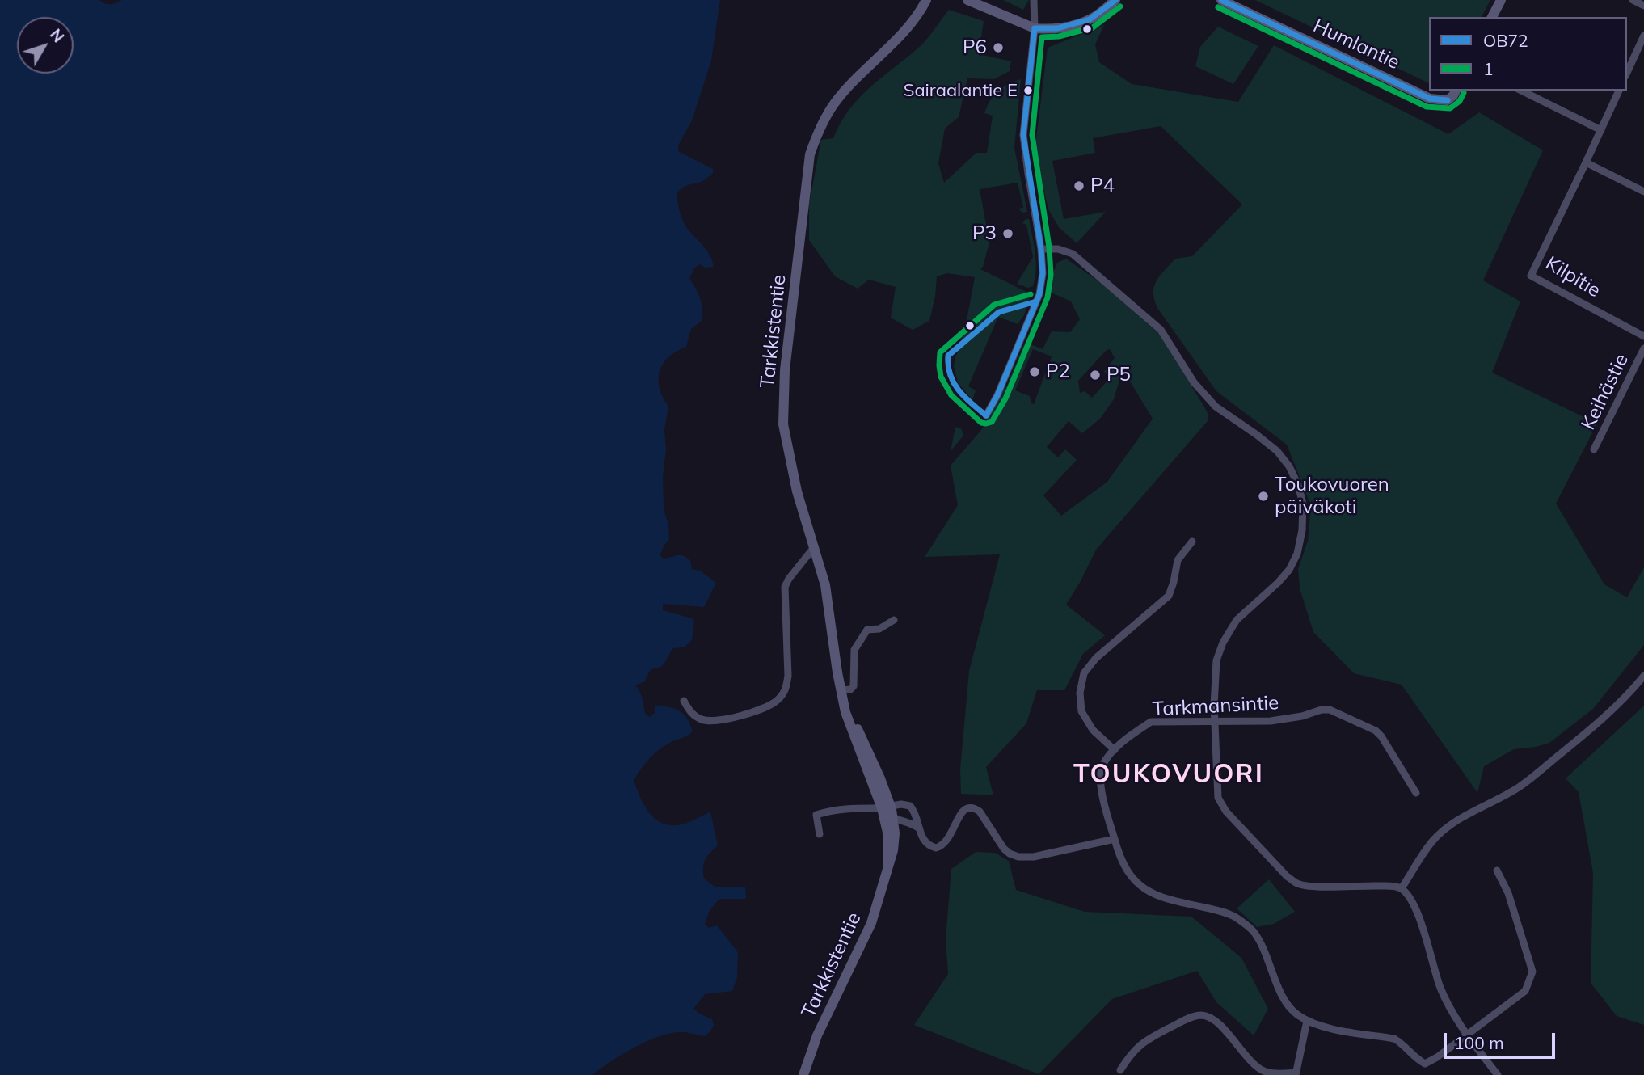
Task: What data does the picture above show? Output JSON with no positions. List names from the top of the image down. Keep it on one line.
{"streets":{"street":["Humlantie","Kilpitie","Tarkkistentie","Keihästie","Tarkmansintie"]},"districts":["TOUKOVUORI"],"places":["P6","Sairaalantie E","P4","P3","P2","P5","Toukovuoren päiväkoti"],"lines":["transit line OB72","transit line 1"],"legend":["OB72","1"],"scale_bar":"100 m","north":"top right"}
